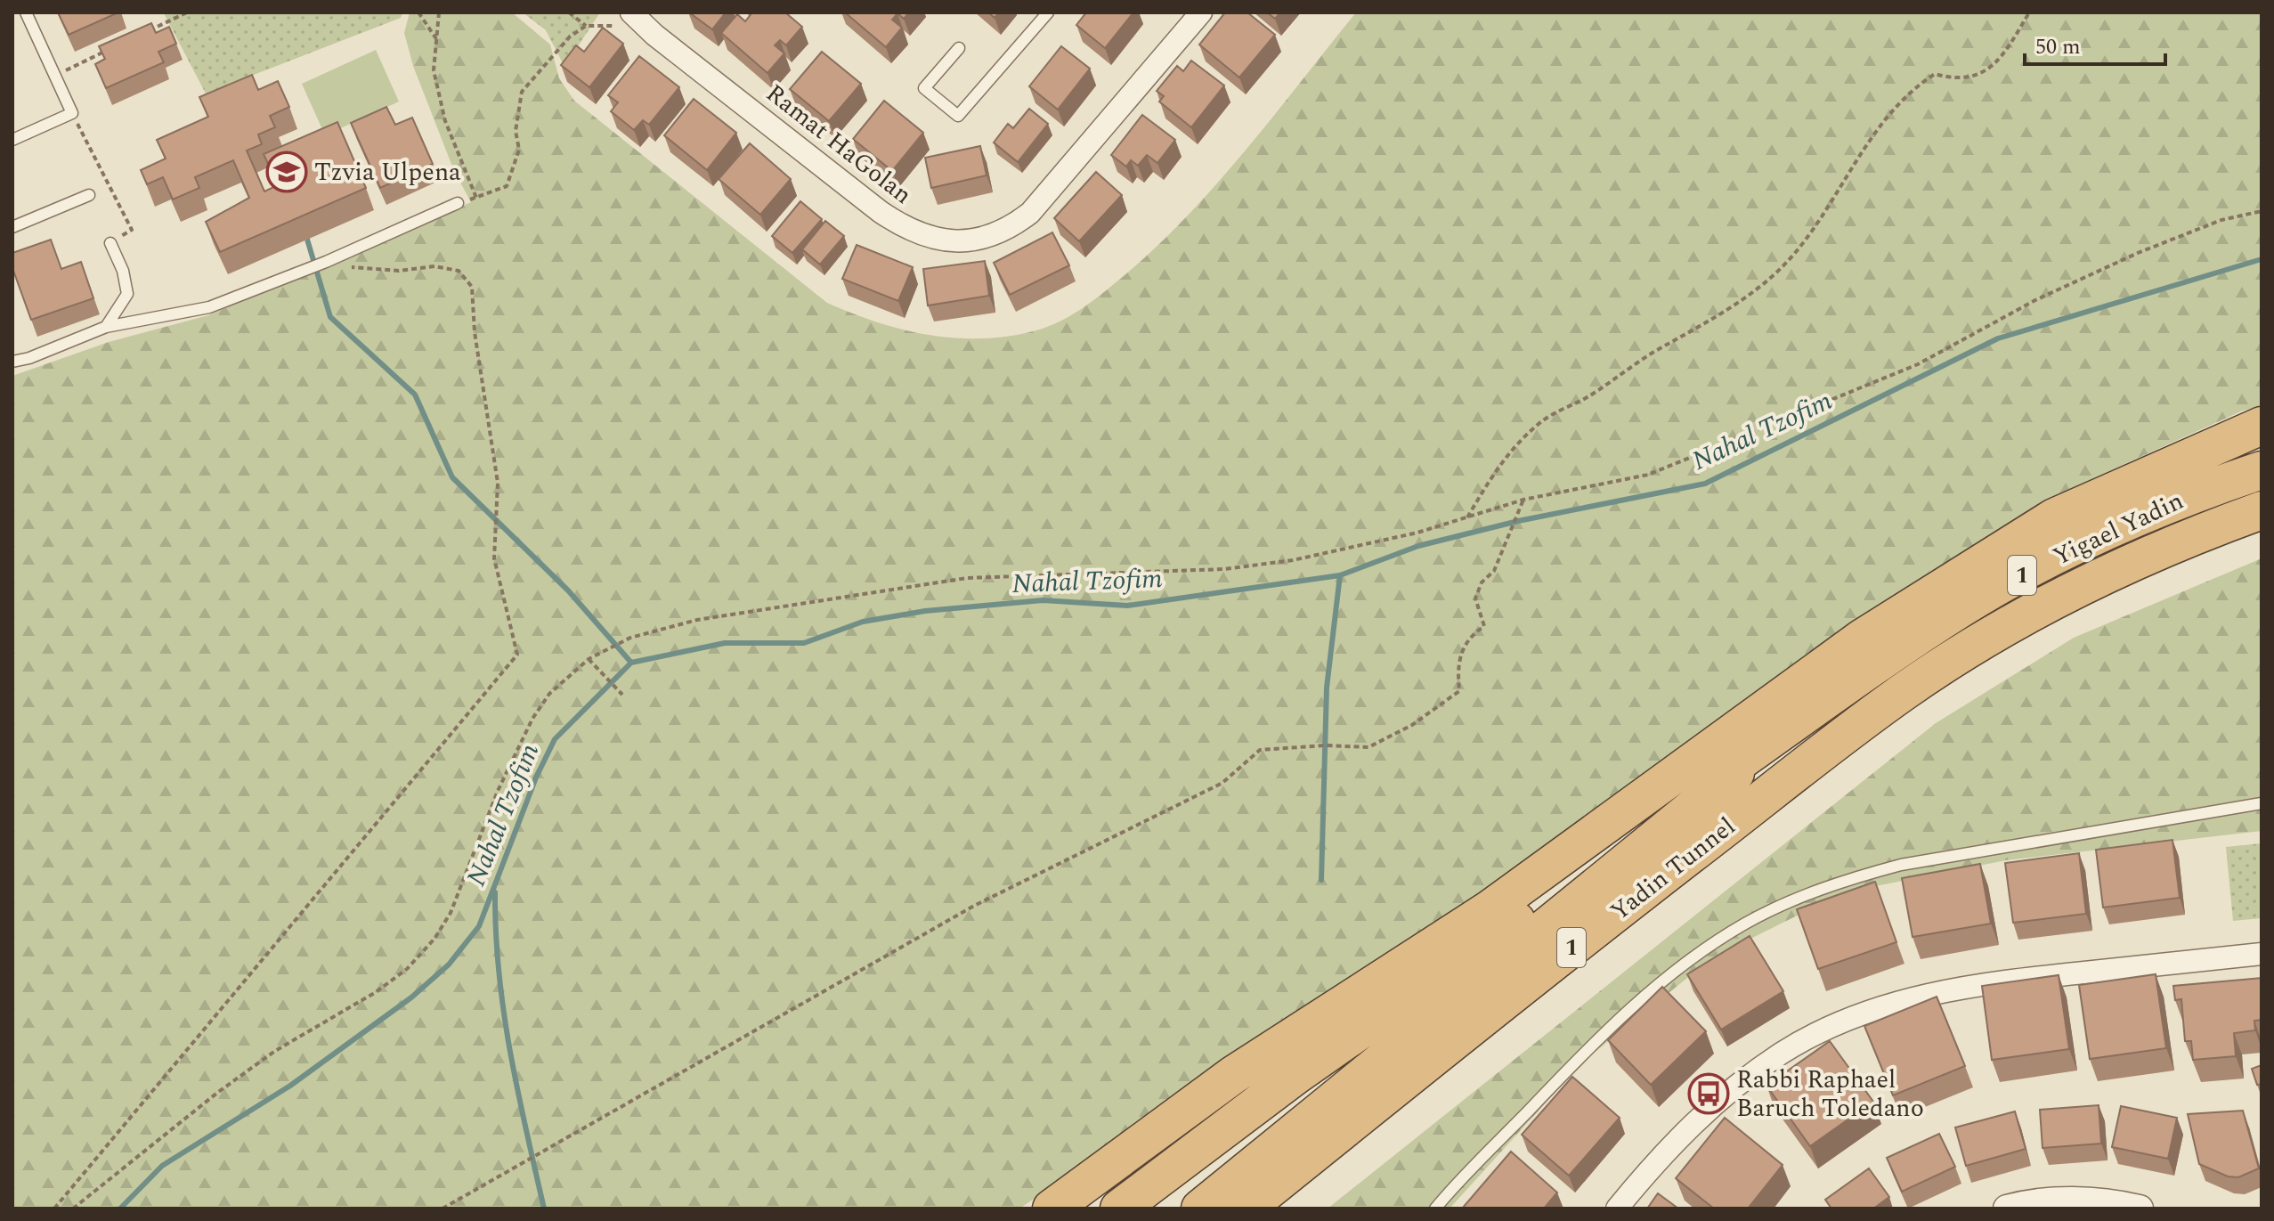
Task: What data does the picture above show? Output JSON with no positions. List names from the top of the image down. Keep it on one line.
{"streets":{"highway":["Yigael Yadin","1","Yadin Tunnel"],"street":["Ramat HaGolan"]},"crossings":[["Yigael Yadin","Yadin Tunnel"]],"water":["Nahal Tzofim"],"places":{"school or university":["Tzvia Ulpena"],"bus stop":["Rabbi Raphael Baruch Toledano"]},"scale_bar":"50 m"}
